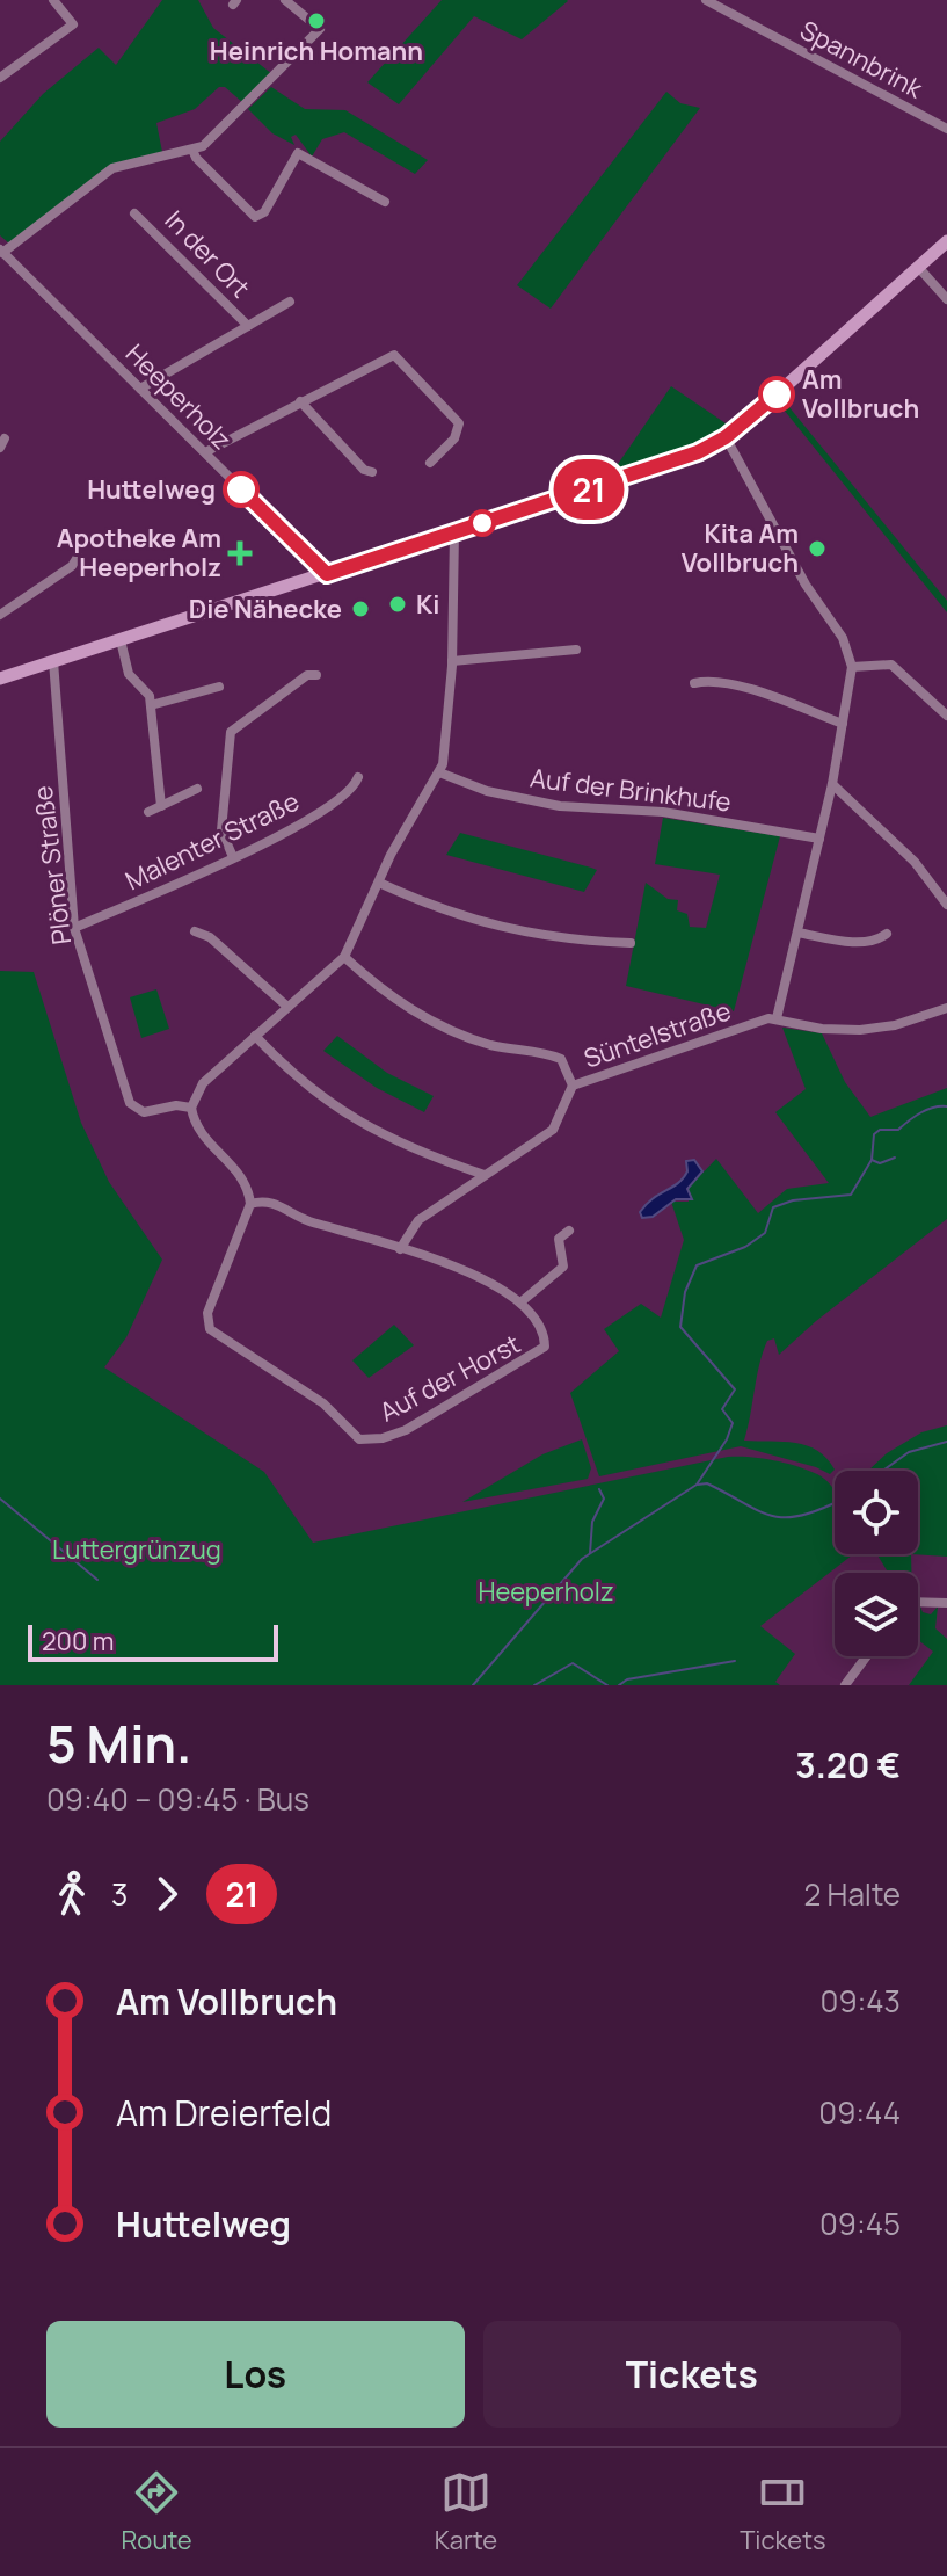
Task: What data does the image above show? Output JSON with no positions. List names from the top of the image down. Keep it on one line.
{"streets":{"street":["Spannbrink","In der Ort","Heeperholz","Auf der Brinkhufe","Malenter Straße","Plöner Straße","Süntelstraße","Auf der Horst"]},"crossings":[["Malenter Straße","Plöner Straße"]],"parks":["Luttergrünzug","Heeperholz"],"places":{"other":["Heinrich Homann","Am Vollbruch","Huttelweg","Kita Am Vollbruch","Ki","Die Nähecke"],"health":["Apotheke Am Heeperholz"]},"lines":["bus line 21"],"scale_bar":"200 m","page":{"on_map":"21","scale":"200 m","heading":["5 Min.","09:40 – 09:45 · Bus","3.20 €"],"legs":["3","21","2 Halte"],"list":[{"name":"Am Vollbruch","value":"09:43"},{"name":"Am Dreierfeld","value":"09:44"},{"name":"Huttelweg","value":"09:45"}],"buttons":["Los","Tickets"],"tabs":["Route","Karte","Tickets"]}}
